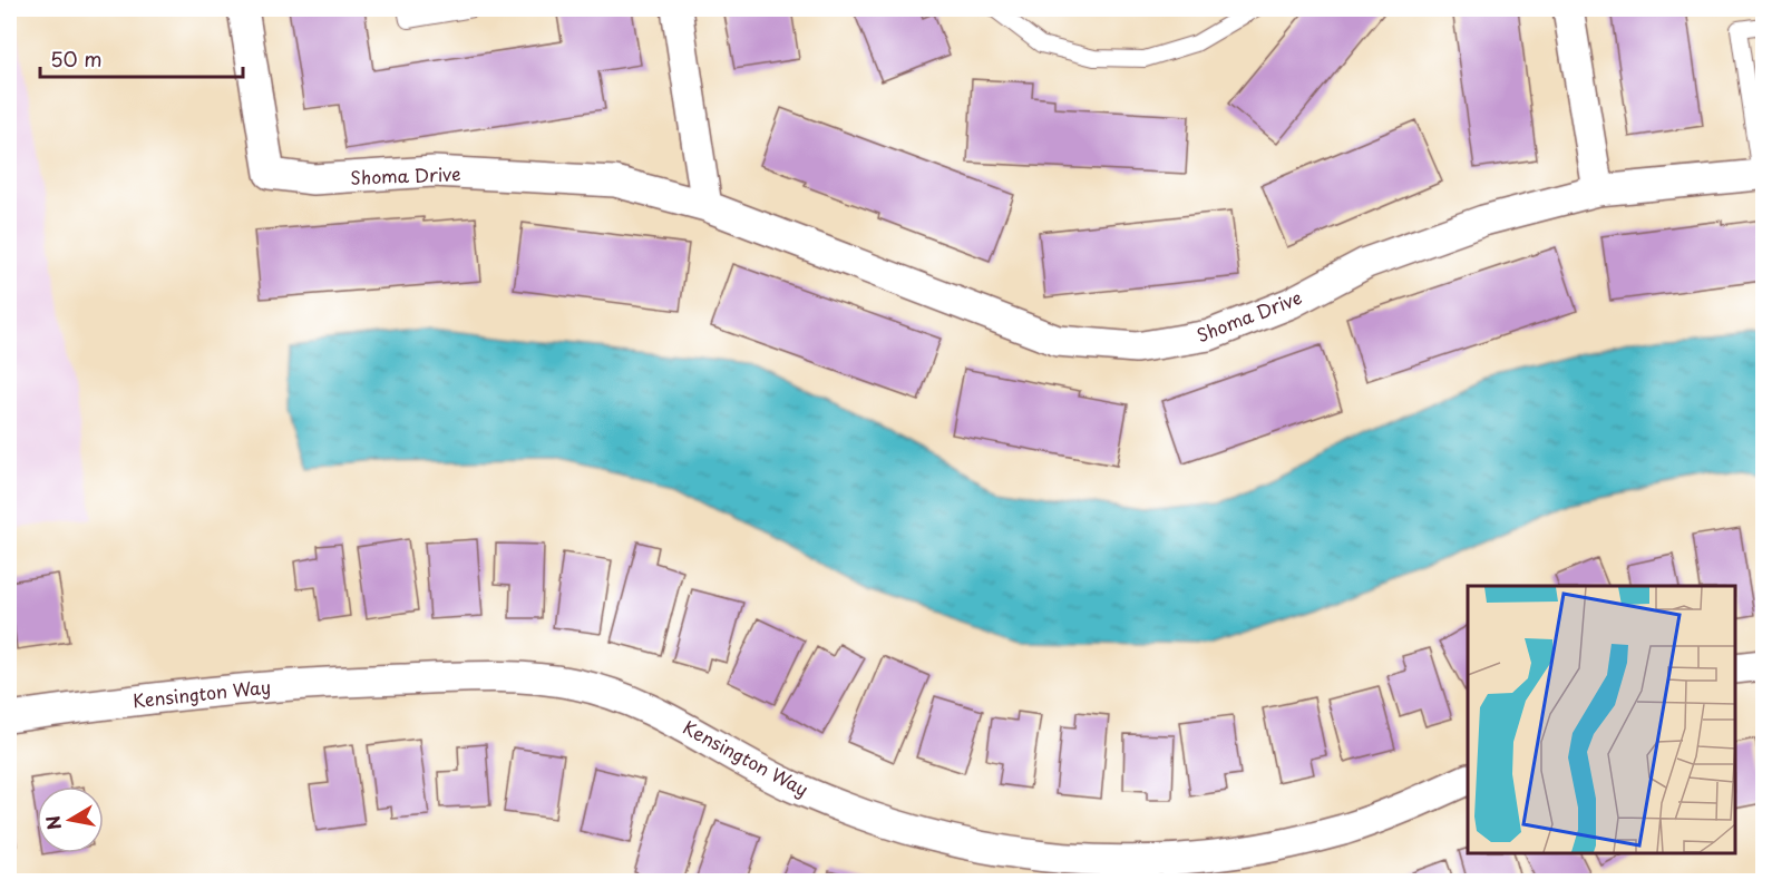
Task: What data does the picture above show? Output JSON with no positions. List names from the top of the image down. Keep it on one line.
{"streets":{"street":["Shoma Drive","Kensington Way"]},"scale_bar":"50 m","north":"left"}
